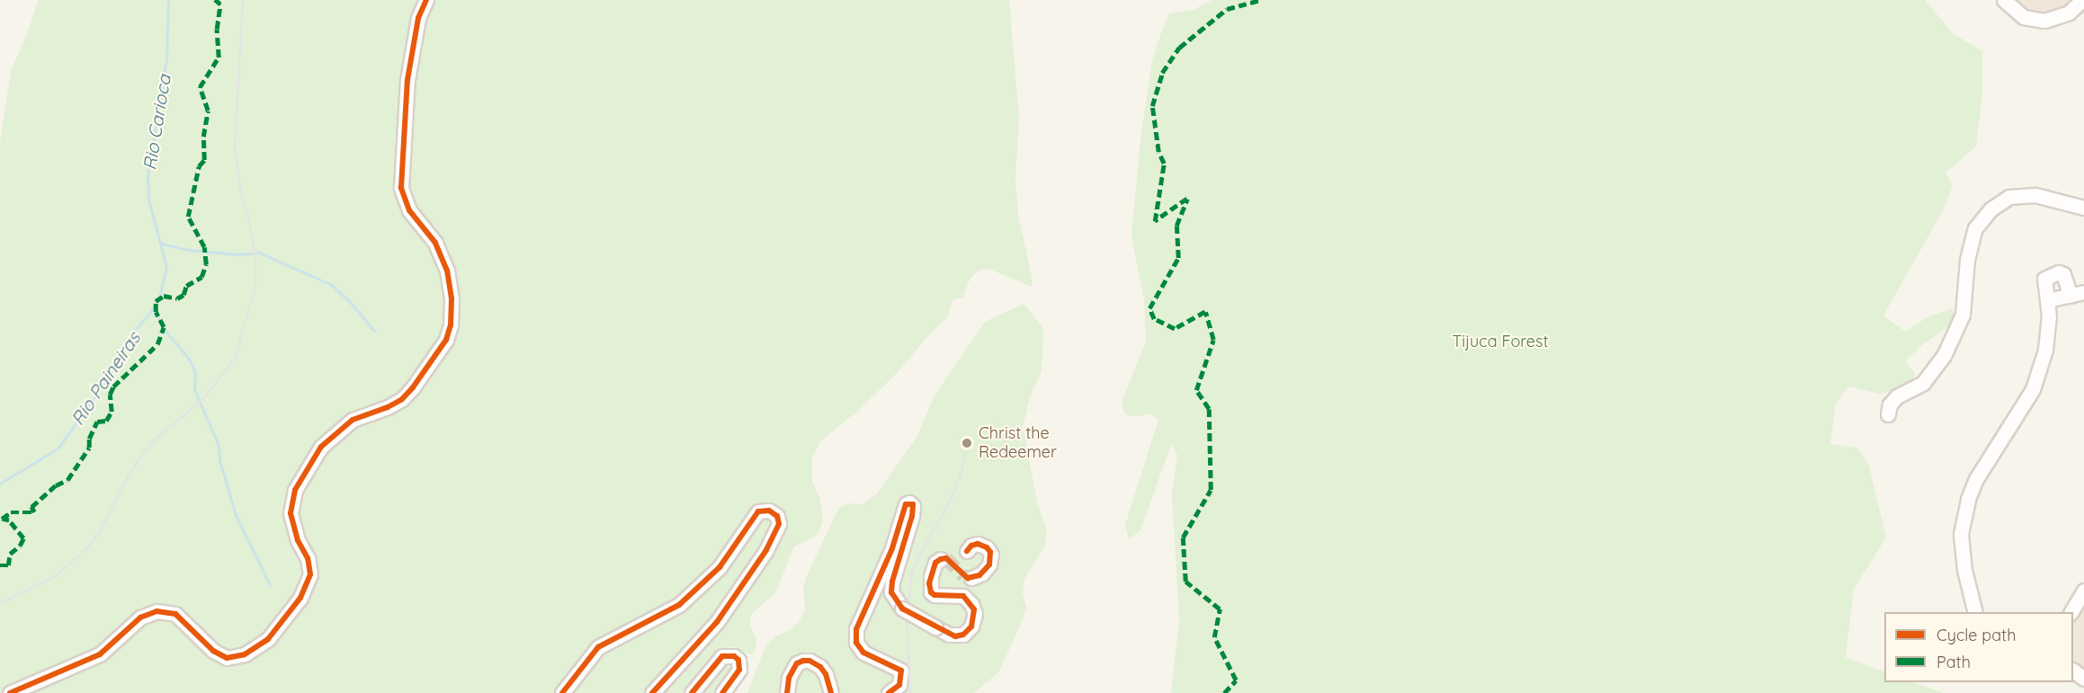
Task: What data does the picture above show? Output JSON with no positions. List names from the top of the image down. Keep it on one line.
{"water":["Rio Carioca","Rio Paineiras"],"parks":["Tijuca Forest"],"places":["Christ the Redeemer"],"legend":["Cycle path","Path"]}
